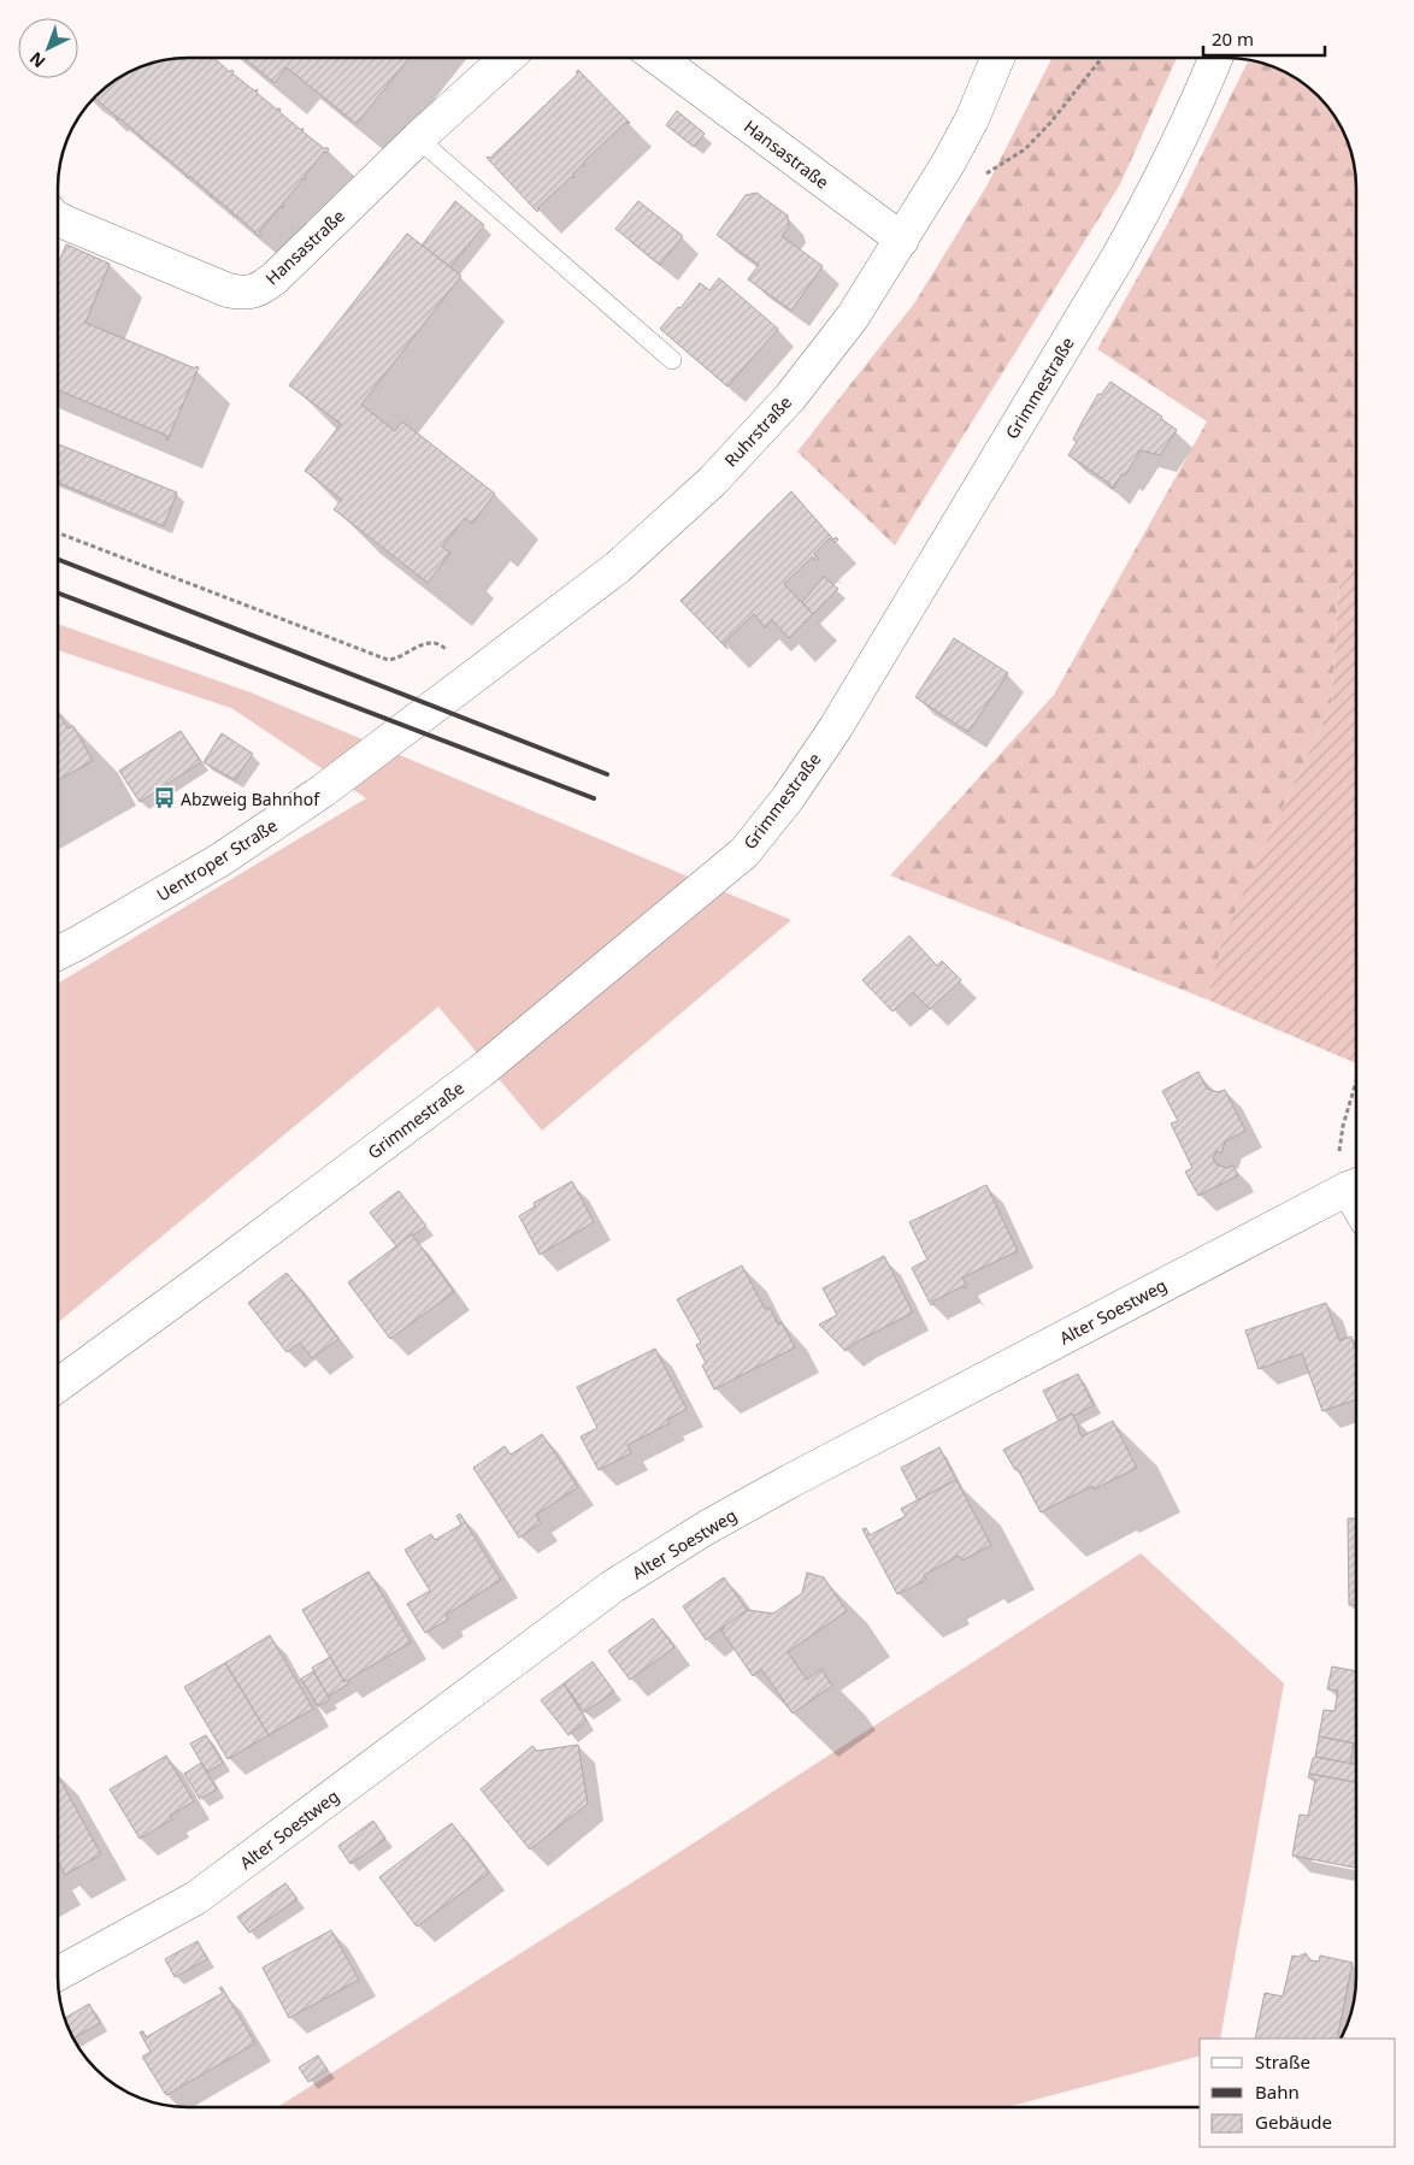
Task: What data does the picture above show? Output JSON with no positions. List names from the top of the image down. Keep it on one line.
{"streets":{"main road":["Hansastraße","Grimmestraße","Ruhrstraße","Uentroper Straße","Alter Soestweg"]},"crossings":[["Hansastraße","Ruhrstraße"],["Ruhrstraße","Uentroper Straße"]],"places":{"bus stop":["Abzweig Bahnhof"]},"legend":["Straße","Bahn","Gebäude"],"scale_bar":"20 m","north":"bottom left"}
